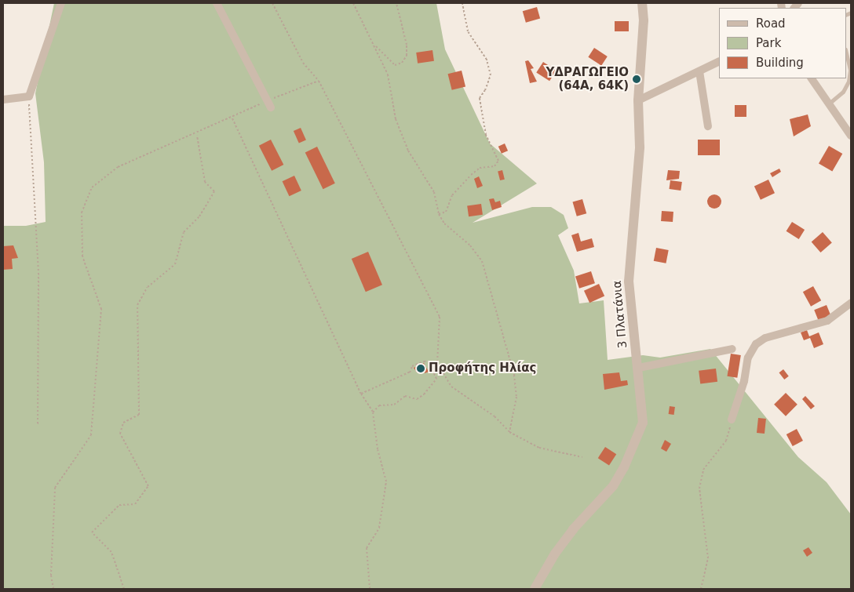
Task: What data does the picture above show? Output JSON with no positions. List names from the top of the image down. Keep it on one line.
{"streets":{"street":["3 Πλατάνια"]},"places":["ΥΔΡΑΓΩΓΕΙΟ (64Α, 64Κ)","Προφήτης Ηλίας"],"legend":["Road","Park","Building"]}
